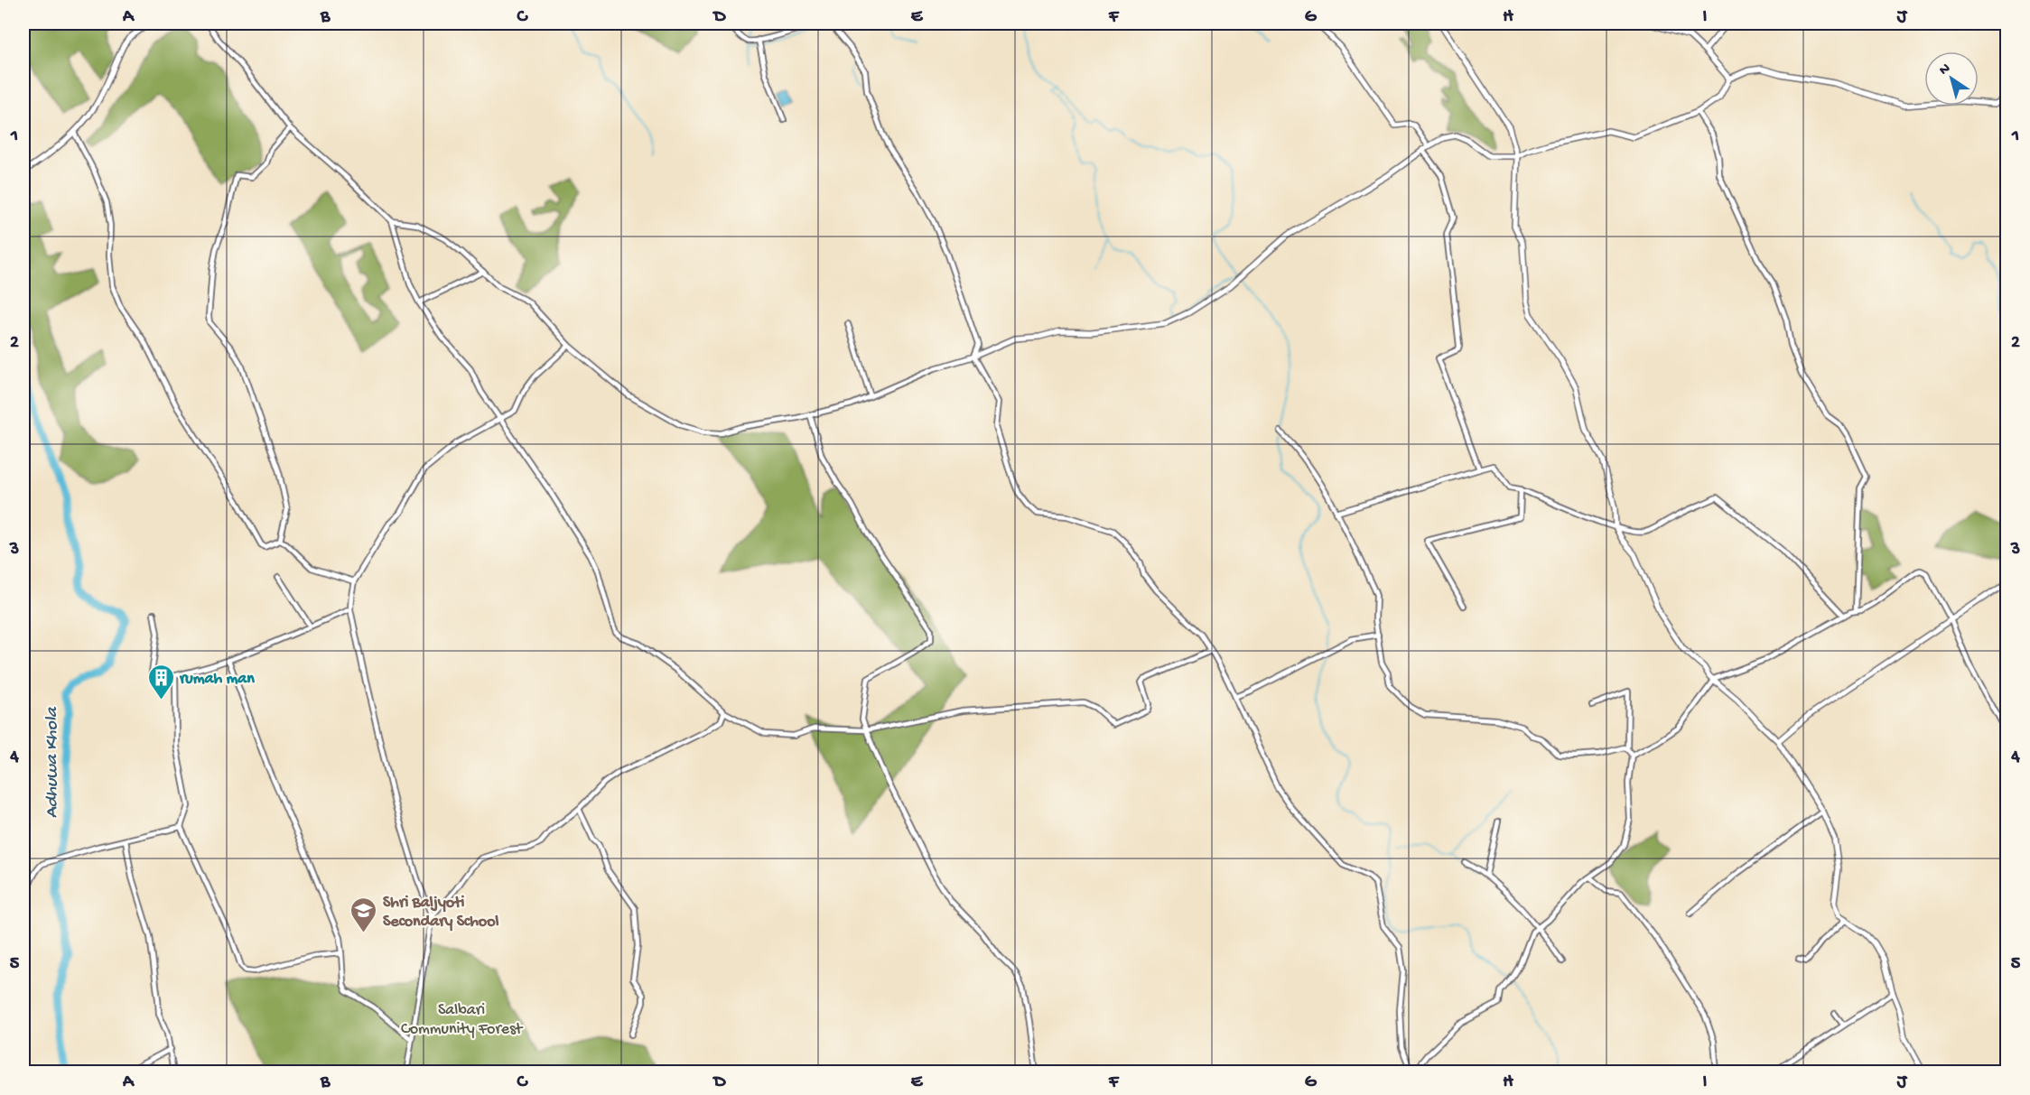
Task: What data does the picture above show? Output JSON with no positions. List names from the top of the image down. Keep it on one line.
{"water":["Adhuwa Khola"],"parks":["Salbari Community Forest"],"places":{"building":["rumah man"],"school or university":["Shri Baljyoti Secondary School"]},"north":"top left","grid":{"columns":["A","B","C","D","E","F","G","H","I","J"],"rows":["1","2","3","4","5"]}}
